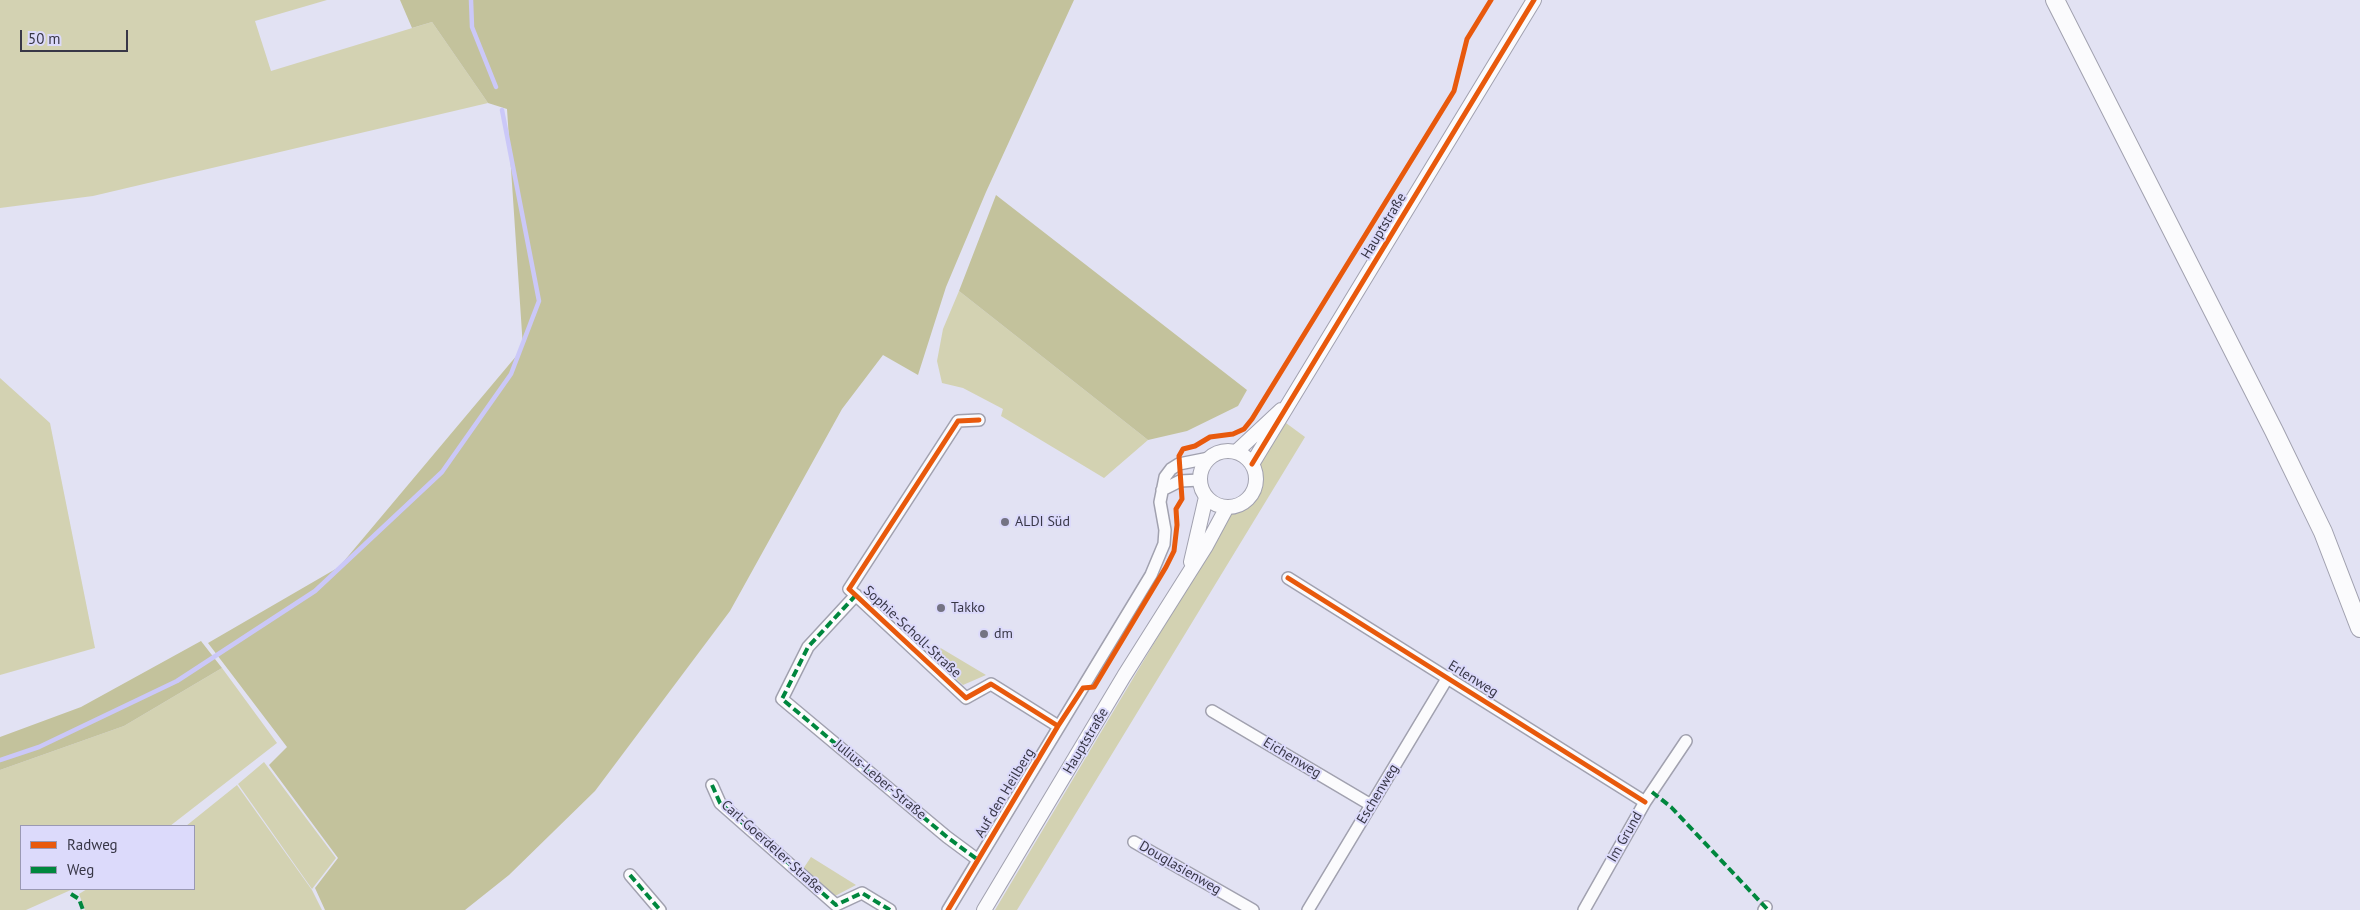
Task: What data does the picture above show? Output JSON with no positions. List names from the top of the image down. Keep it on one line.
{"streets":{"street":["Hauptstraße","Sophie-Scholl-Straße","Erlenweg","Eichenweg","Julius-Leber-Straße","Auf den Heilberg","Eschenweg","Im Grund","Carl-Goerdeler-Straße","Douglasienweg"]},"crossings":[["Hauptstraße","Auf den Heilberg"],["Sophie-Scholl-Straße","Julius-Leber-Straße"],["Sophie-Scholl-Straße","Auf den Heilberg"],["Erlenweg","Eschenweg"],["Erlenweg","Im Grund"],["Eichenweg","Eschenweg"],["Julius-Leber-Straße","Auf den Heilberg"]],"places":["ALDI Süd","Takko","dm"],"legend":["Radweg","Weg"],"scale_bar":"50 m"}
